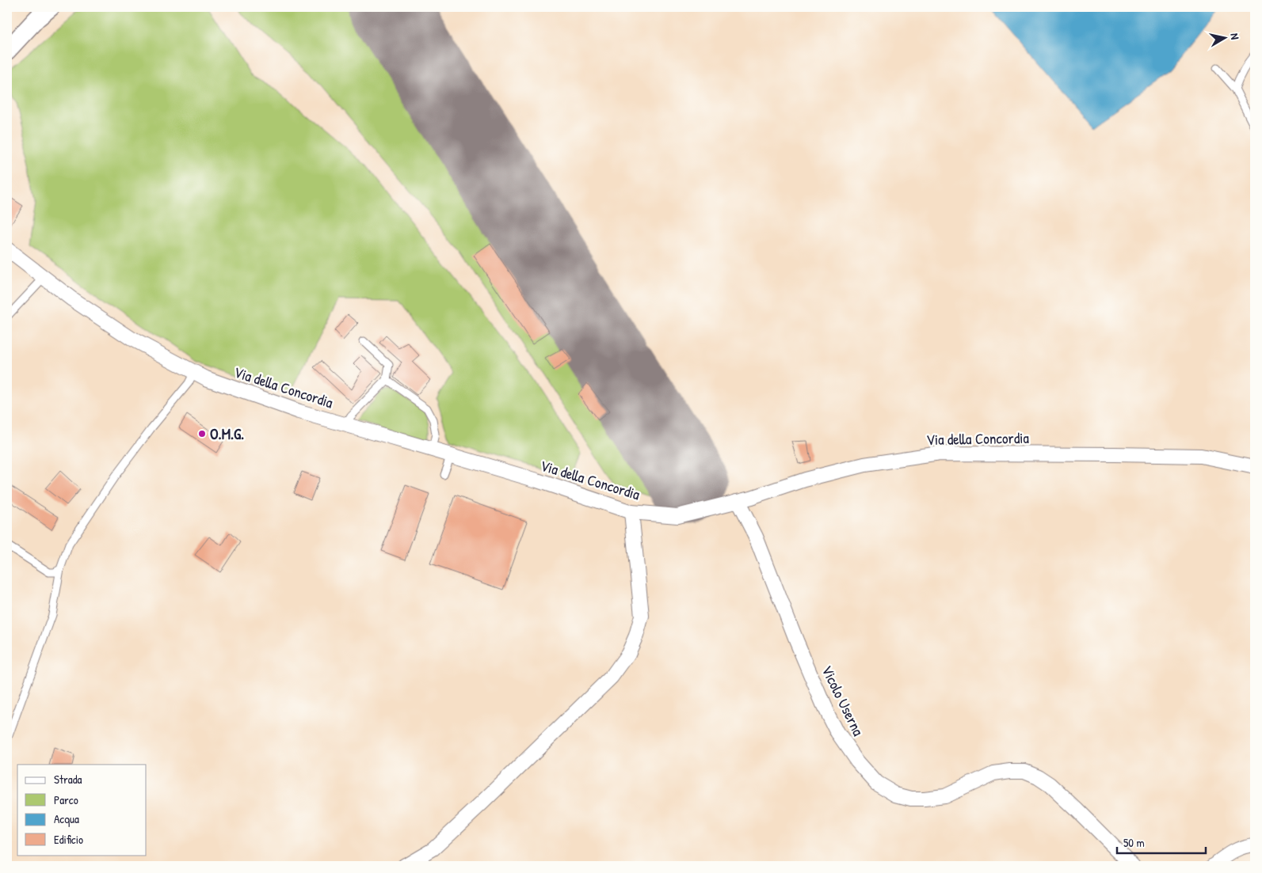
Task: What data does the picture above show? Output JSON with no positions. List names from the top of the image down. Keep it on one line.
{"streets":{"street":["Via della Concordia","Vicolo Userna"]},"crossings":[["Via della Concordia","Vicolo Userna"]],"places":["O.M.G."],"legend":["Strada","Parco","Acqua","Edificio"],"scale_bar":"50 m","north":"right"}
